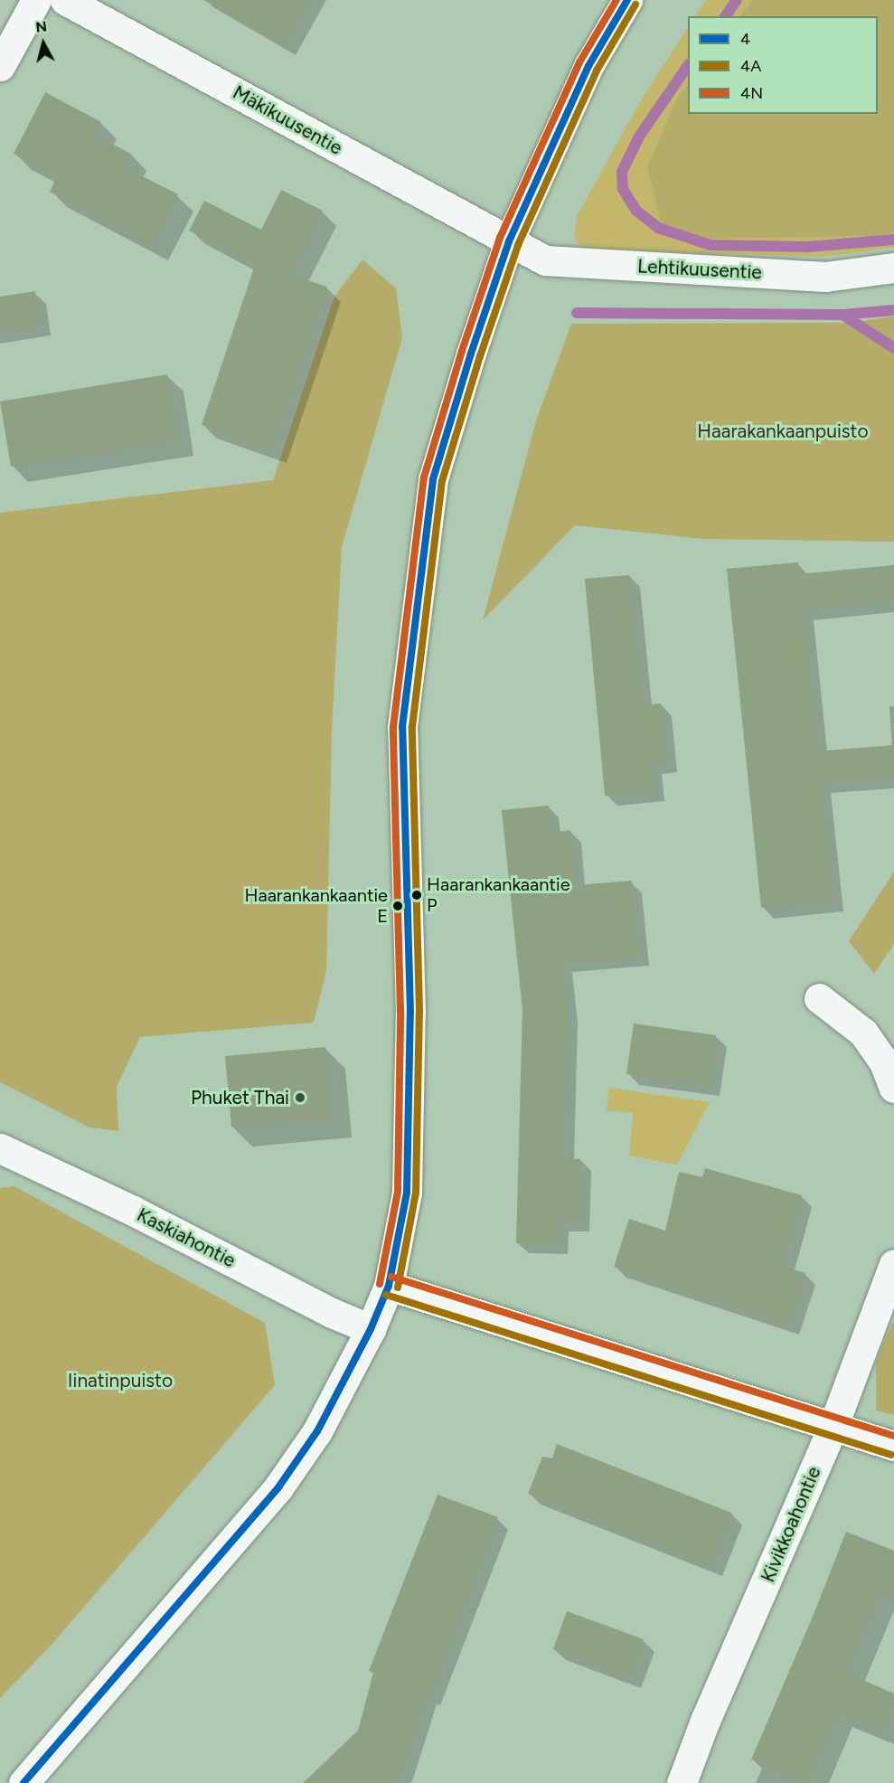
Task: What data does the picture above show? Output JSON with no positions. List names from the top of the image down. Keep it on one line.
{"streets":{"street":["Mäkikuusentie","Lehtikuusentie","Kaskiahontie","Kivikkoahontie"]},"crossings":[["Mäkikuusentie","Lehtikuusentie"]],"parks":["Haarakankaanpuisto","Iinatinpuisto"],"places":["Haarankankaantie P","Haarankankaantie E","Phuket Thai"],"lines":["transit line 4","transit line 4N","transit line 4A"],"legend":["4","4A","4N"],"north":"top"}
